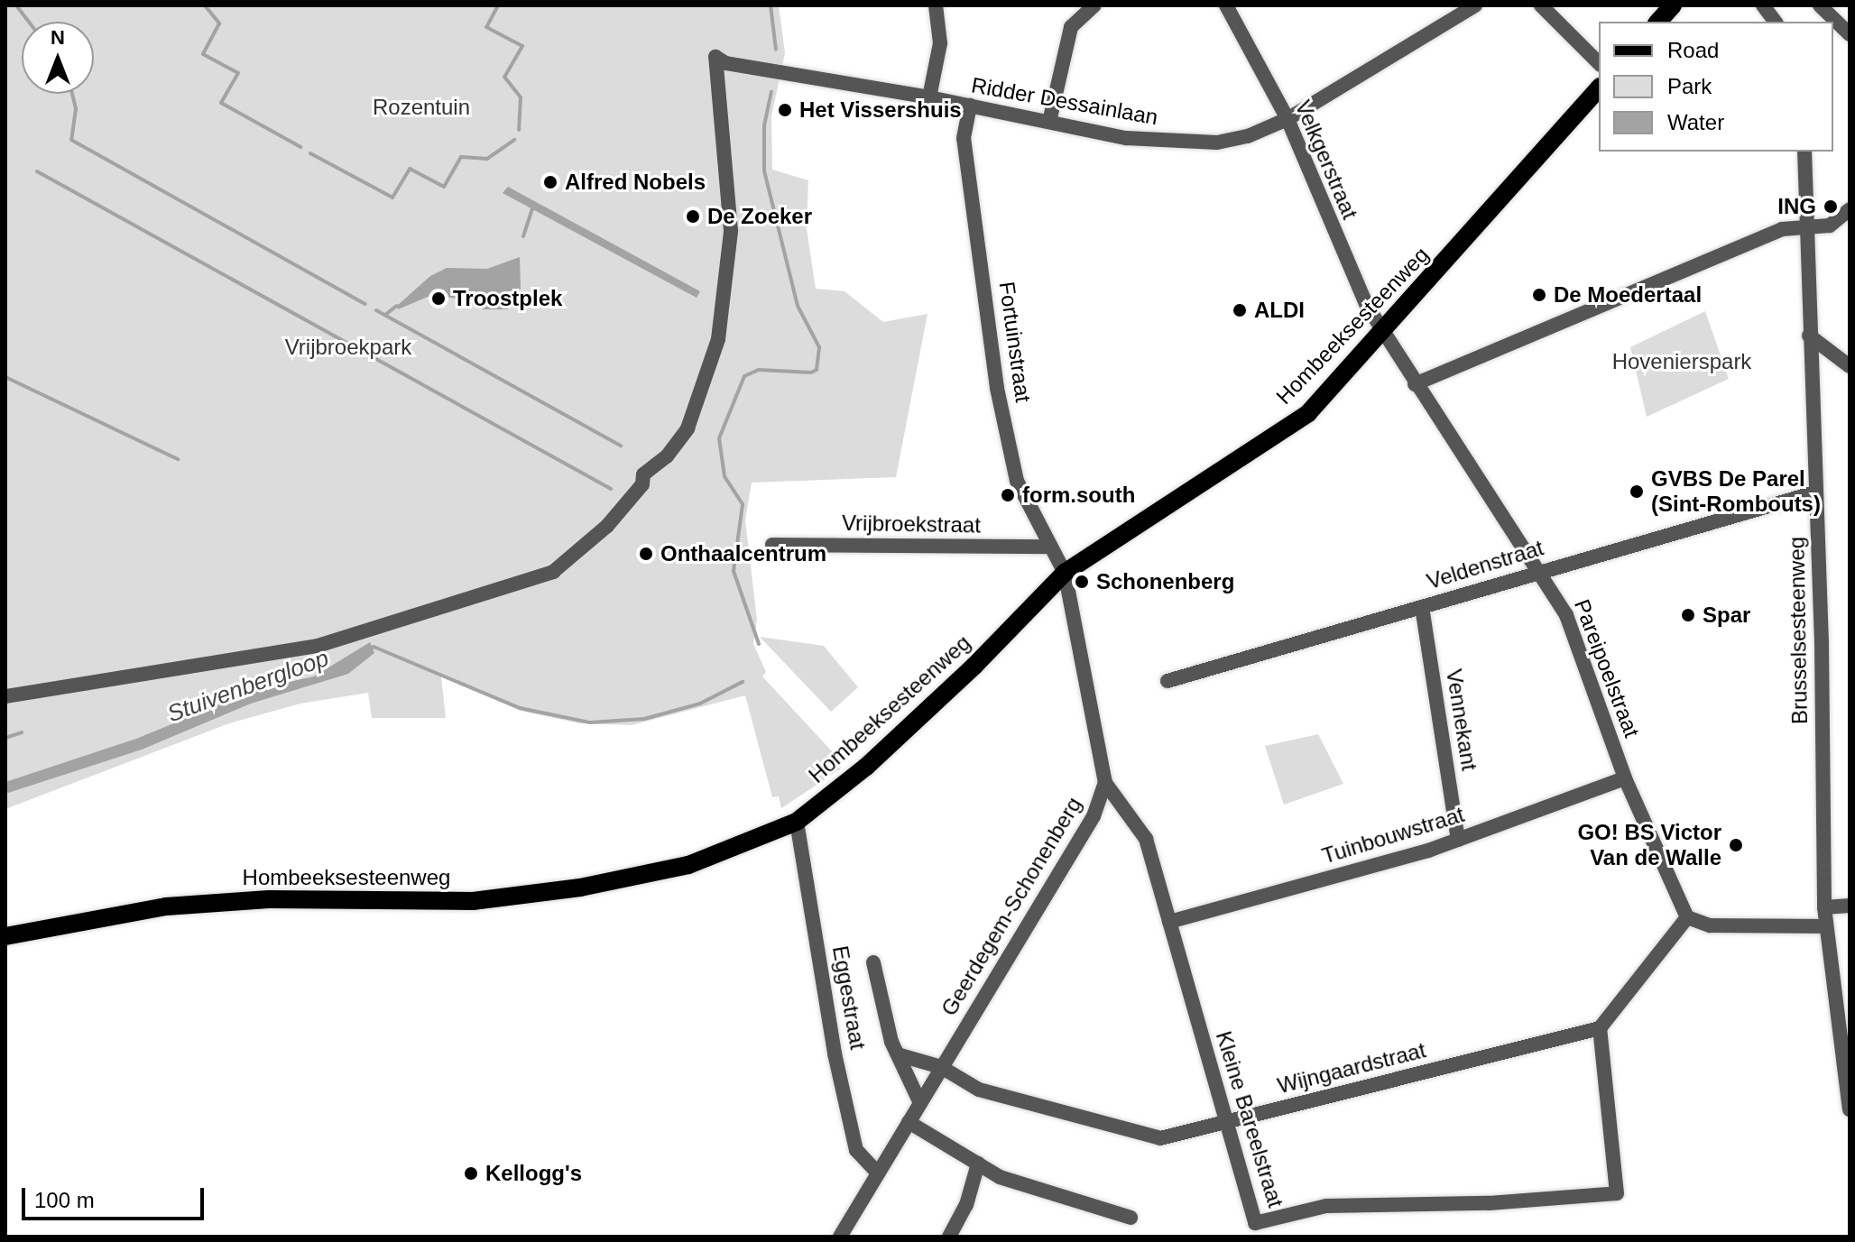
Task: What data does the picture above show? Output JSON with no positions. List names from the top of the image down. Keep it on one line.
{"streets":{"main road":["Hombeeksesteenweg"],"street":["Ridder Dessainlaan","Velkgerstraat","Fortuinstraat","Vrijbroekstraat","Veldenstraat","Brusselsesteenweg","Pareipoelstraat","Vennekant","Tuinbouwstraat","Geerdegem-Schonenberg","Eggestraat","Wijngaardstraat","Kleine Bareelstraat"]},"crossings":[["Ridder Dessainlaan","Velkgerstraat"],["Ridder Dessainlaan","Fortuinstraat"],["Velkgerstraat","Hombeeksesteenweg"],["Velkgerstraat","Pareipoelstraat"],["Hombeeksesteenweg","Fortuinstraat"],["Hombeeksesteenweg","Pareipoelstraat"],["Hombeeksesteenweg","Geerdegem-Schonenberg"],["Hombeeksesteenweg","Eggestraat"],["Fortuinstraat","Vrijbroekstraat"],["Fortuinstraat","Geerdegem-Schonenberg"],["Veldenstraat","Brusselsesteenweg"],["Veldenstraat","Pareipoelstraat"],["Veldenstraat","Vennekant"],["Pareipoelstraat","Tuinbouwstraat"],["Vennekant","Tuinbouwstraat"],["Tuinbouwstraat","Kleine Bareelstraat"],["Geerdegem-Schonenberg","Eggestraat"],["Geerdegem-Schonenberg","Wijngaardstraat"],["Geerdegem-Schonenberg","Kleine Bareelstraat"],["Wijngaardstraat","Kleine Bareelstraat"]],"water":["Stuivenbergloop"],"parks":["Rozentuin","Vrijbroekpark","Hovenierspark"],"places":["Het Vissershuis","Alfred Nobels","ING","De Zoeker","De Moedertaal","Troostplek","ALDI","GVBS De Parel (Sint-Rombouts)","form.south","Onthaalcentrum","Schonenberg","Spar","GO! BS Victor Van de Walle","Kellogg's"],"legend":["Road","Park","Water"],"scale_bar":"100 m","north":"top"}
